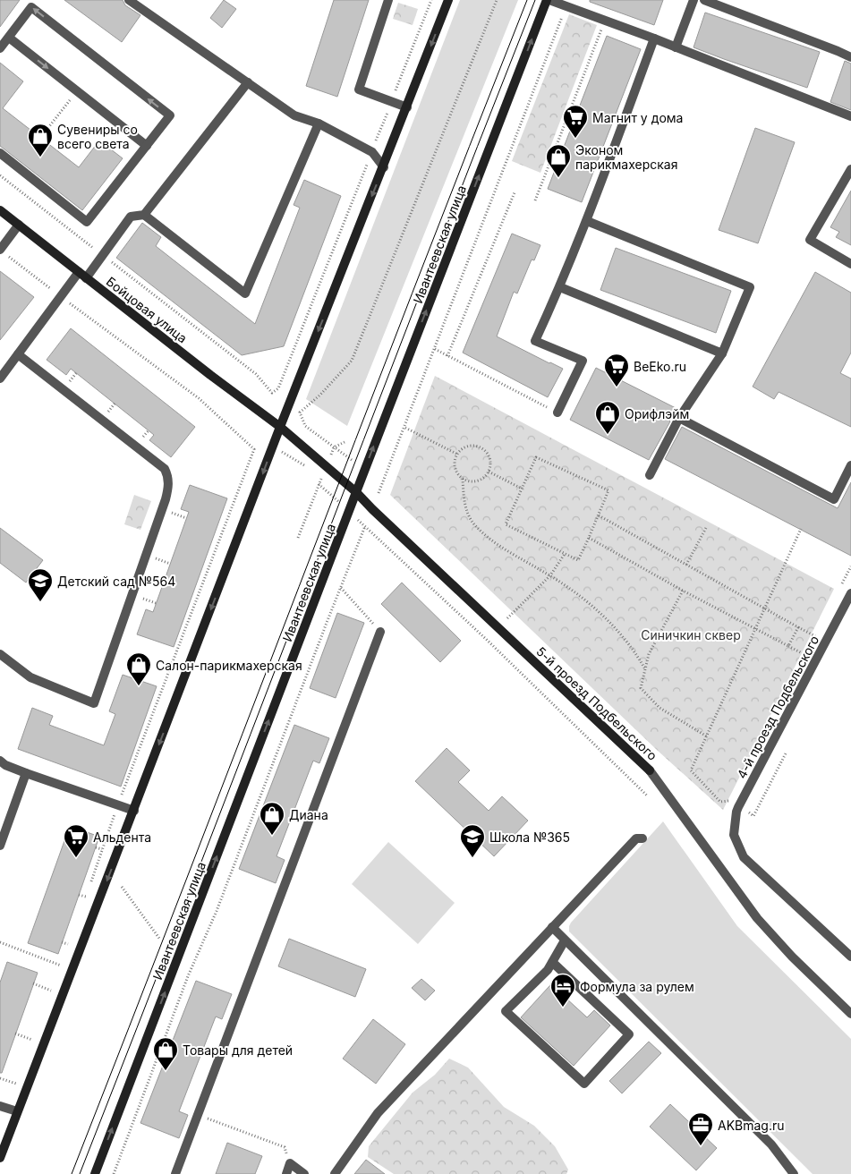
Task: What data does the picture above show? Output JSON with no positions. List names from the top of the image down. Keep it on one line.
{"streets":{"street":["Ивантеевская улица","Бойцовая улица","5-й проезд Подбельского","4-й проезд Подбельского"]},"crossings":[["Ивантеевская улица","5-й проезд Подбельского"],["Бойцовая улица","5-й проезд Подбельского"]],"parks":["Синичкин сквер"],"places":{"supermarket":["Магнит у дома","BeEko.ru","Альдента"],"shop":["Сувениры со всего света","Эконом парикмахерская","Орифлэйм","Салон-парикмахерская","Диана","Товары для детей"],"school or university":["Детский сад №564","Школа №365"],"hotel":["Формула за рулем"],"office":["AKBmag.ru"]}}
